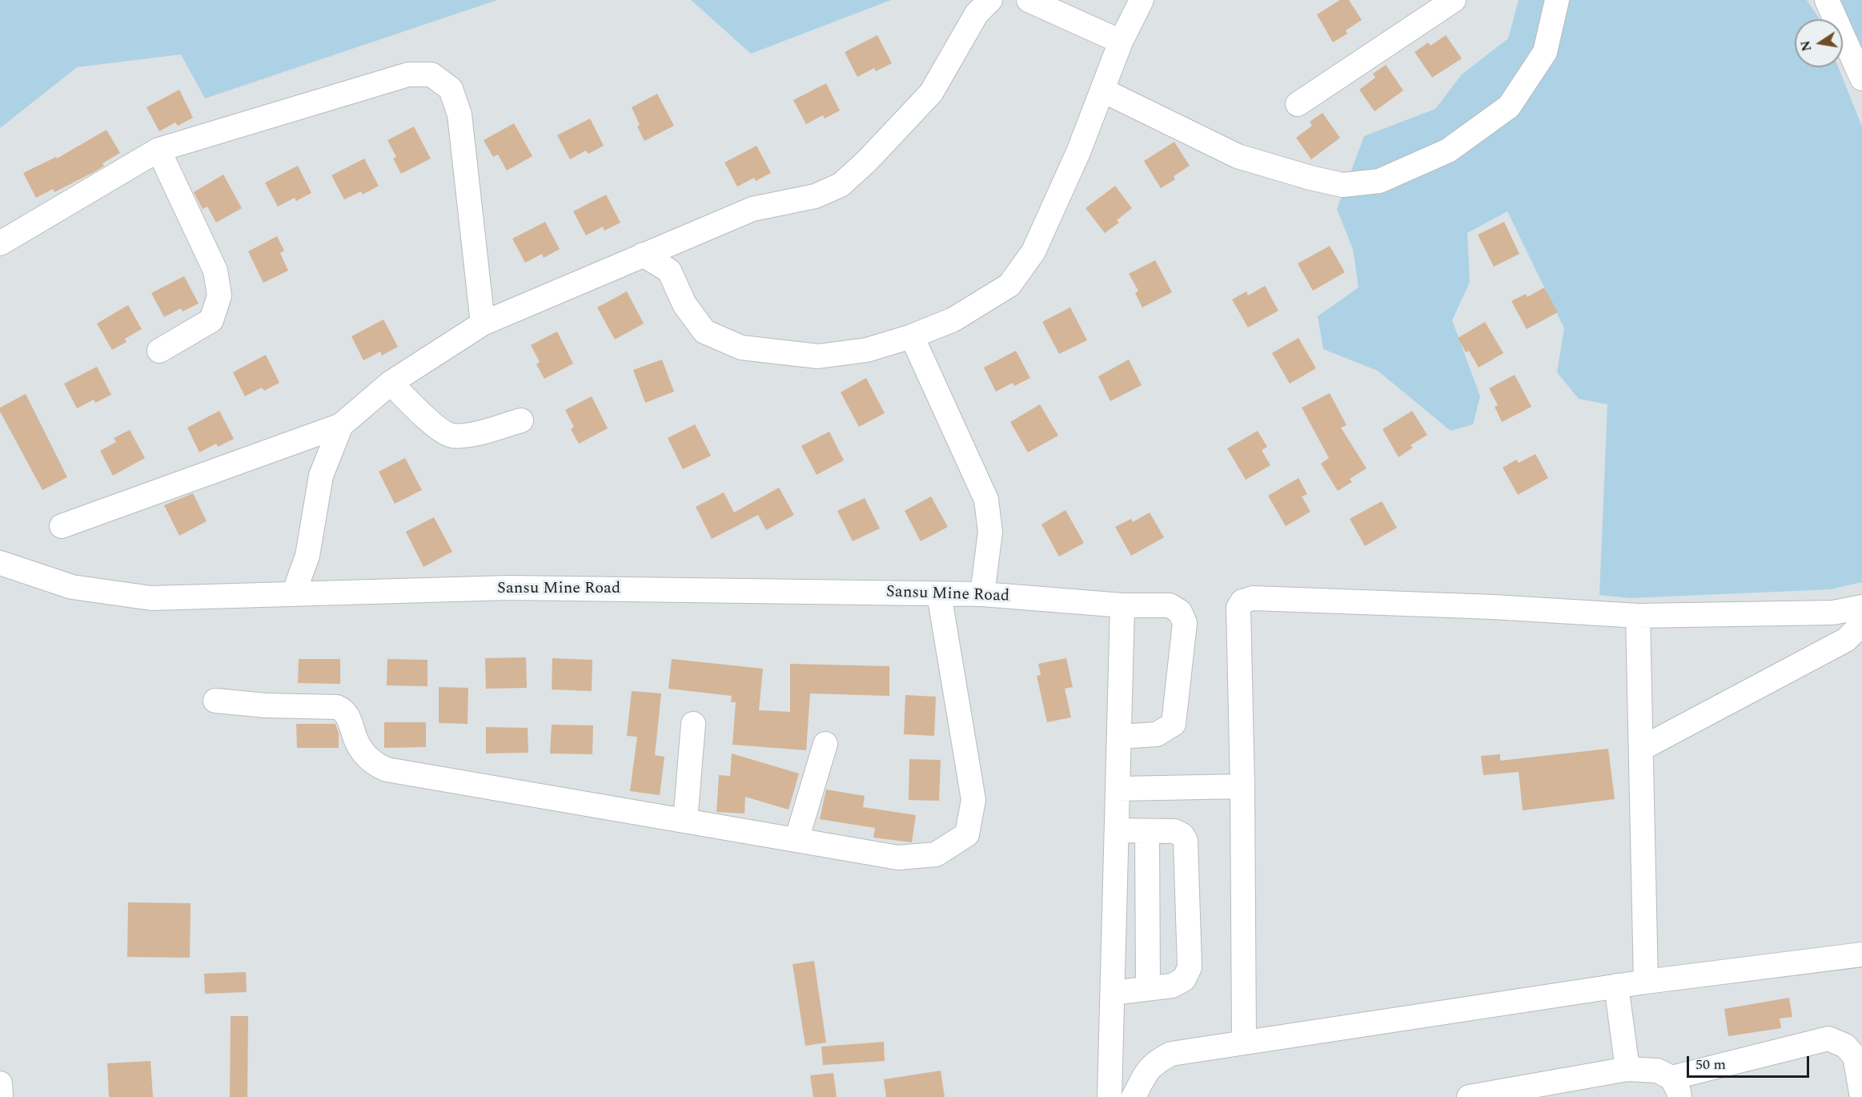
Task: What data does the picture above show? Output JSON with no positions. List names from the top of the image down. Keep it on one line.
{"streets":{"street":["Sansu Mine Road"]},"scale_bar":"50 m","north":"left"}
